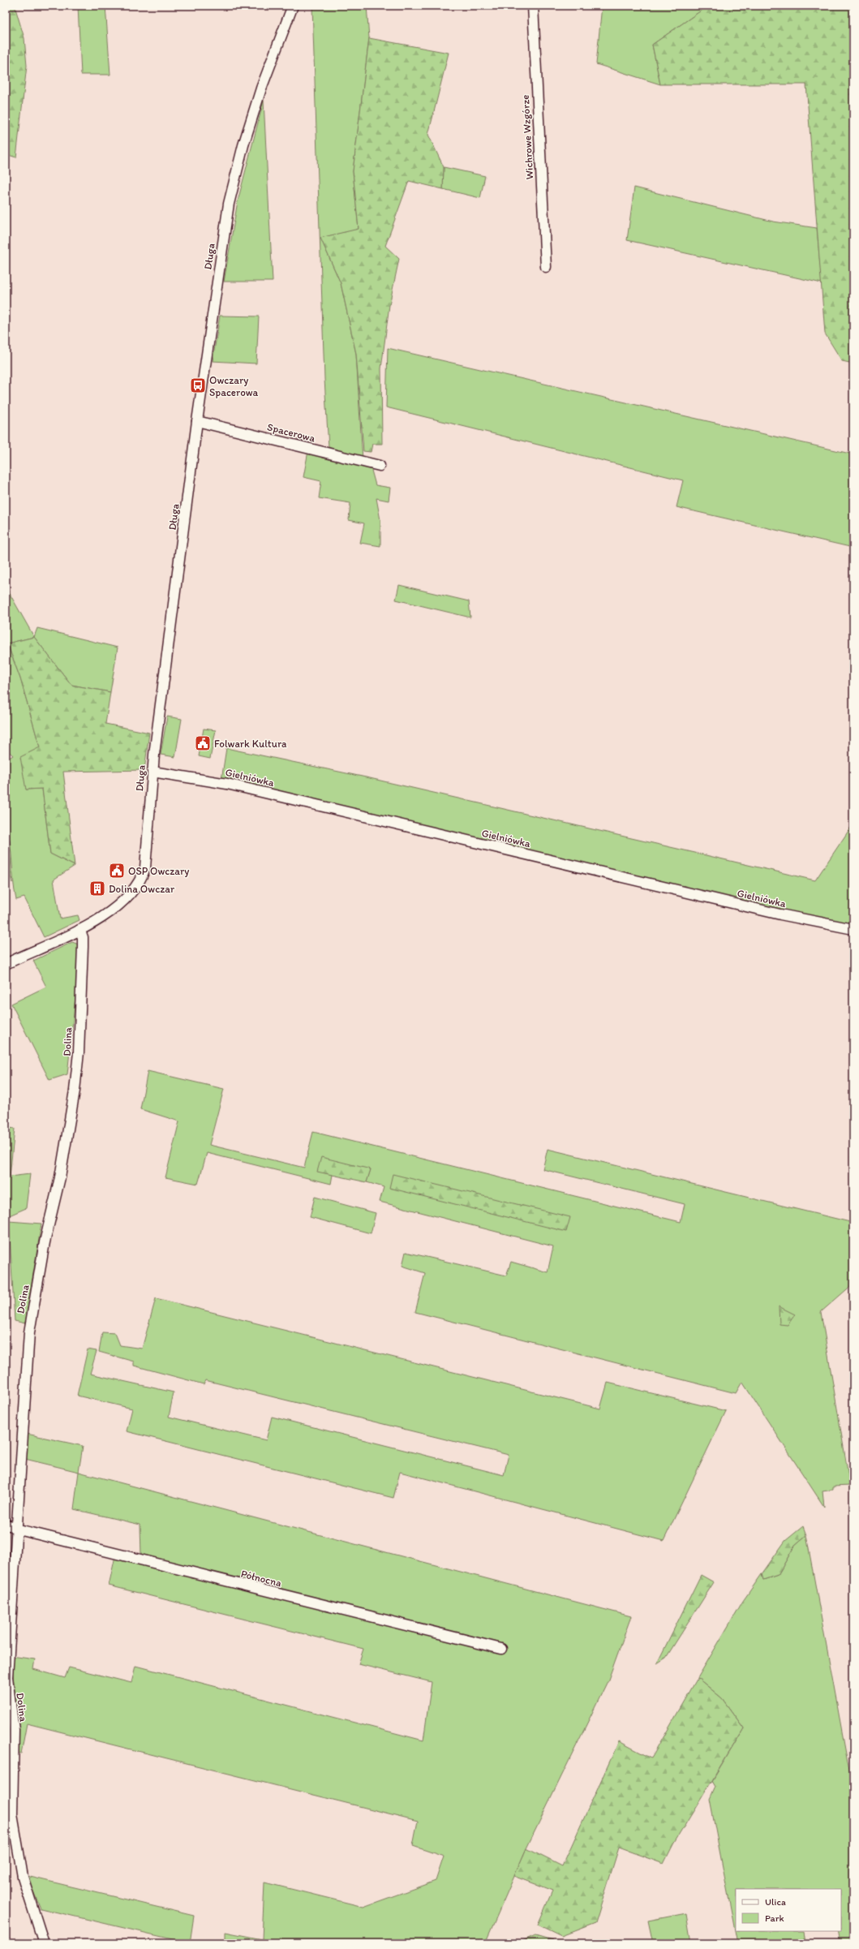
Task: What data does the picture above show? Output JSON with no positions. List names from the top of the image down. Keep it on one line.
{"streets":{"street":["Wichrowe Wzgórze","Długa","Spacerowa","Gielniówka","Dolina","Północna"]},"crossings":[["Długa","Spacerowa"],["Długa","Gielniówka"],["Długa","Dolina"],["Dolina","Północna"]],"places":{"bus stop":["Owczary Spacerowa"],"public building":["Folwark Kultura","OSP Owczary"],"building":["Dolina Owczar"]},"legend":["Ulica","Park"]}
